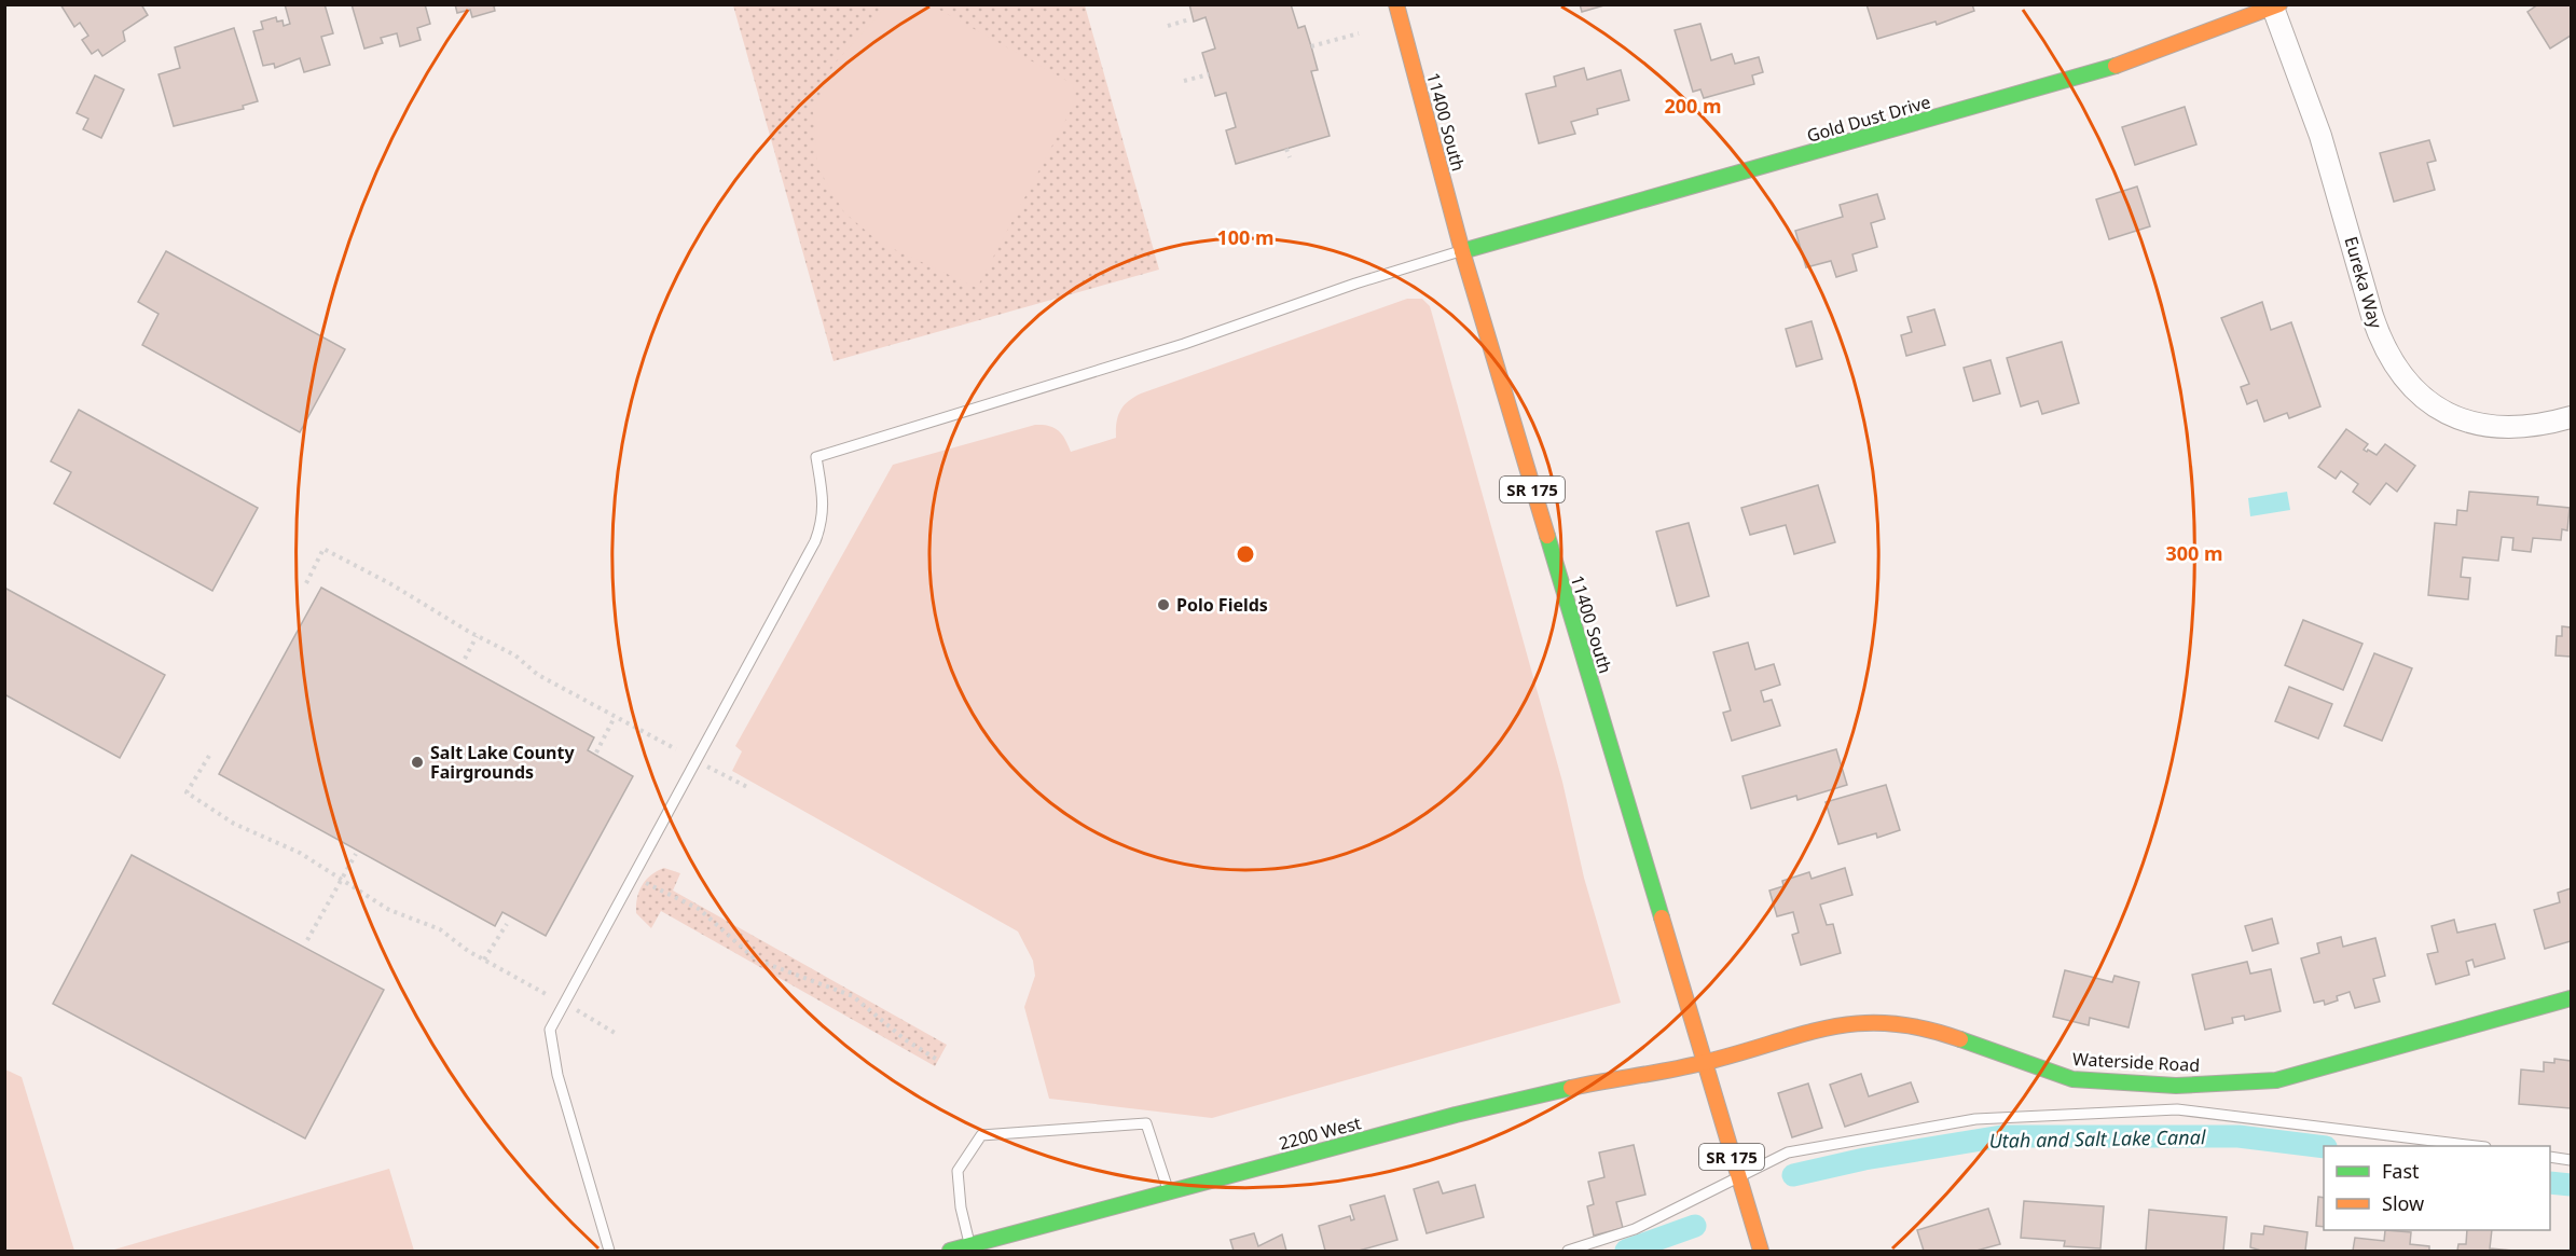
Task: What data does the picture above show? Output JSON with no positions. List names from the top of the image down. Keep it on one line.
{"streets":{"street":["Gold Dust Drive","11400 South","Eureka Way","SR 175","Waterside Road","2200 West"]},"crossings":[["Gold Dust Drive","11400 South"],["Gold Dust Drive","Eureka Way"],["11400 South","Waterside Road"],["11400 South","2200 West"],["Waterside Road","2200 West"]],"water":["Utah and Salt Lake Canal"],"places":["Polo Fields","Salt Lake County Fairgrounds"],"legend":["Fast","Slow"],"rings":["200 m","100 m","300 m"]}
